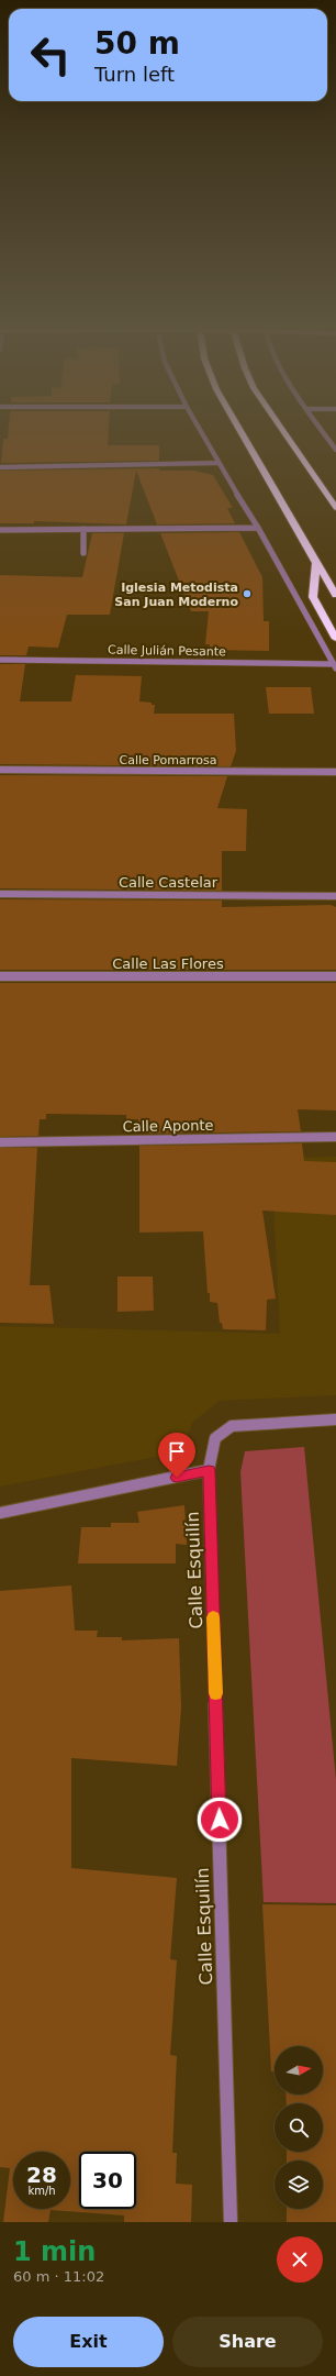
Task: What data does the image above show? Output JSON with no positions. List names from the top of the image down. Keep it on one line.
{"streets":{"street":["Calle Julián Pesante","Calle Pomarrosa","Calle Castelar","Calle Las Flores","Calle Aponte","Calle Esquilín"]},"places":["Iglesia Metodista San Juan Moderno"],"north":"right","page":{"turn":["50 m","Turn left"],"speed":"28 km/h","limit":"30","heading":["1 min","60 m · 11:02"],"buttons":["Exit","Share"]}}
